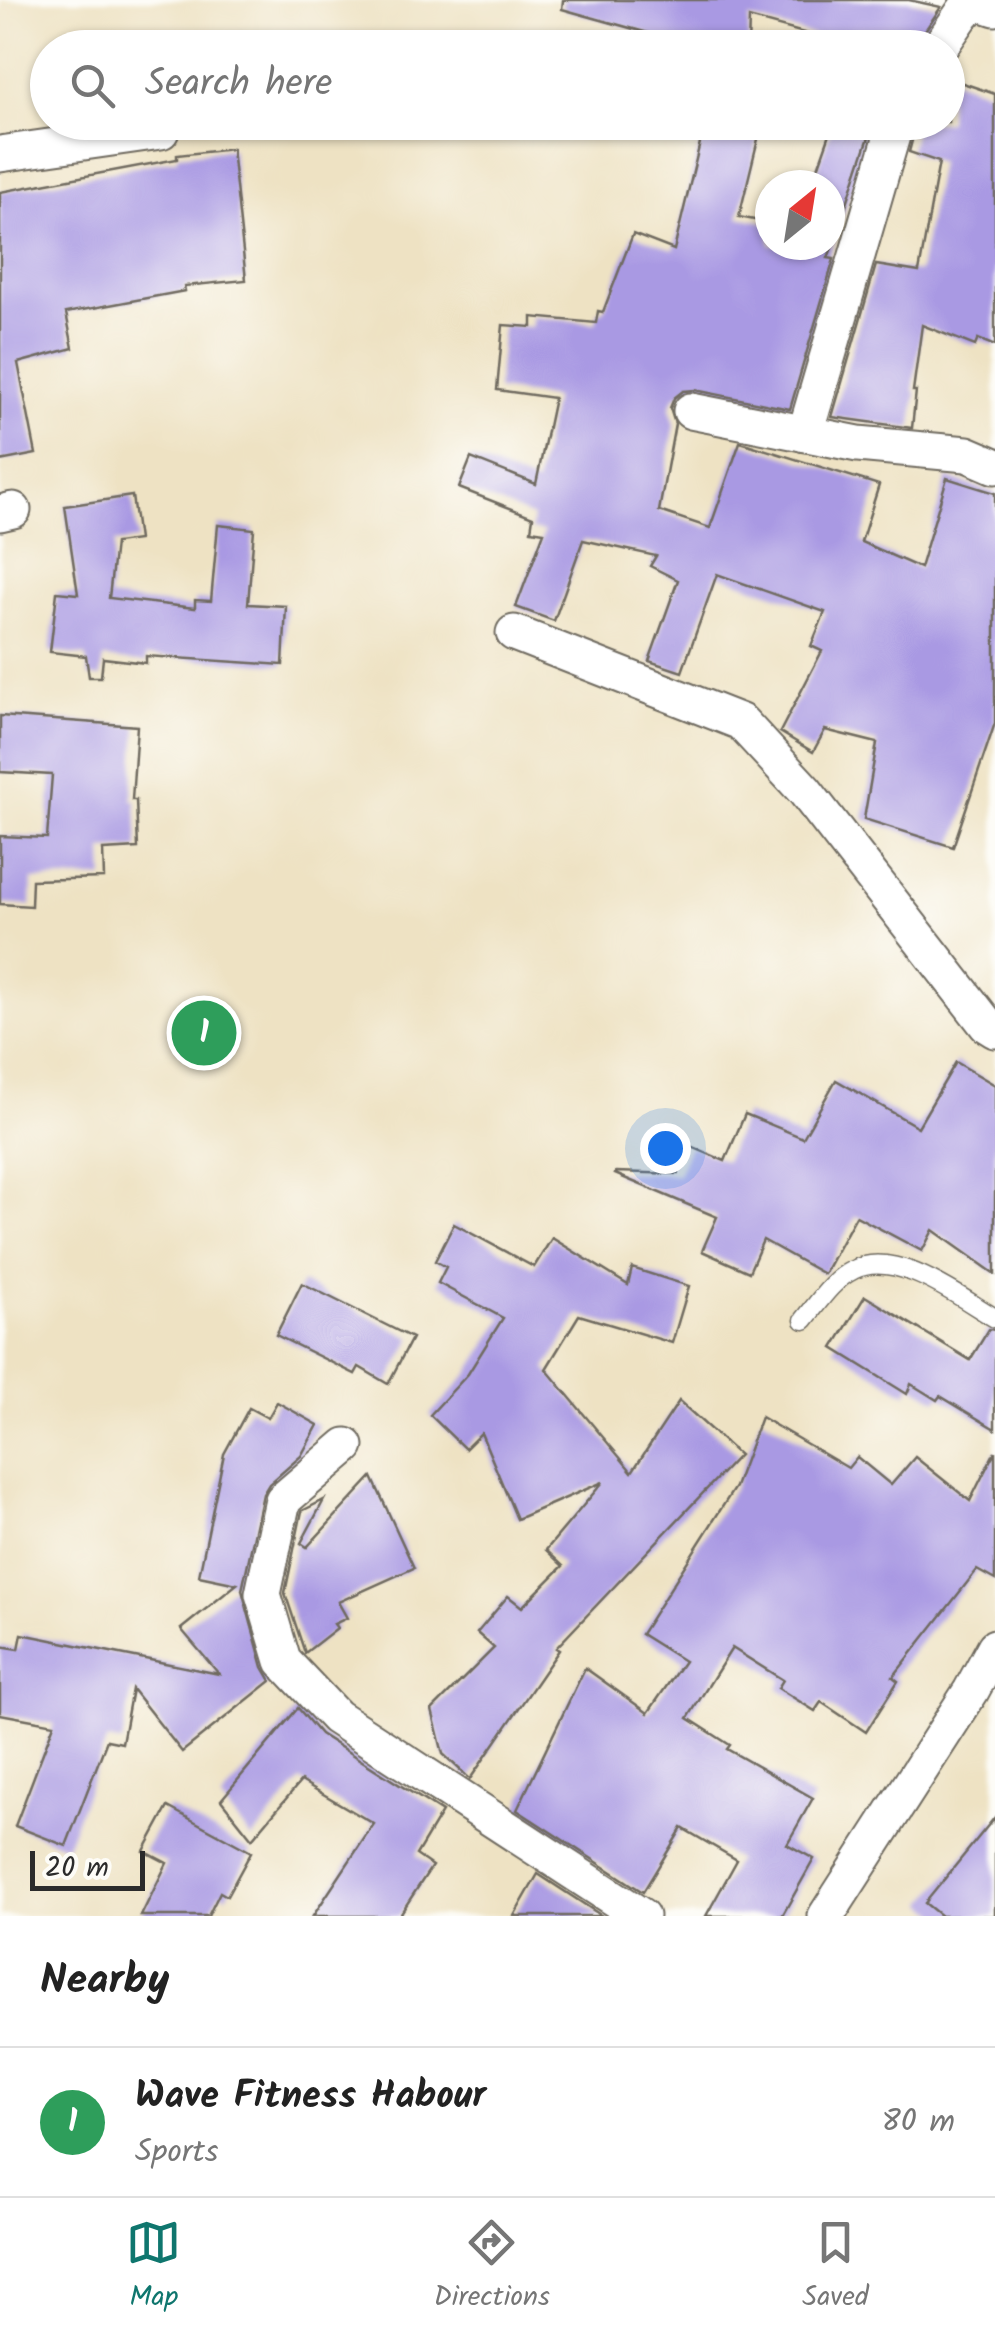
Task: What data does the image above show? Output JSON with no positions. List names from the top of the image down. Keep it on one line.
{"scale_bar":"20 m","north":"top right","page":{"search":"Search here","pins":"1","scale":"20 m","heading":"Nearby","list":[{"mark":"1","name":"Wave Fitness Habour","note":"Sports","value":"80 m"}],"nav":["Map","Directions","Saved"]}}
